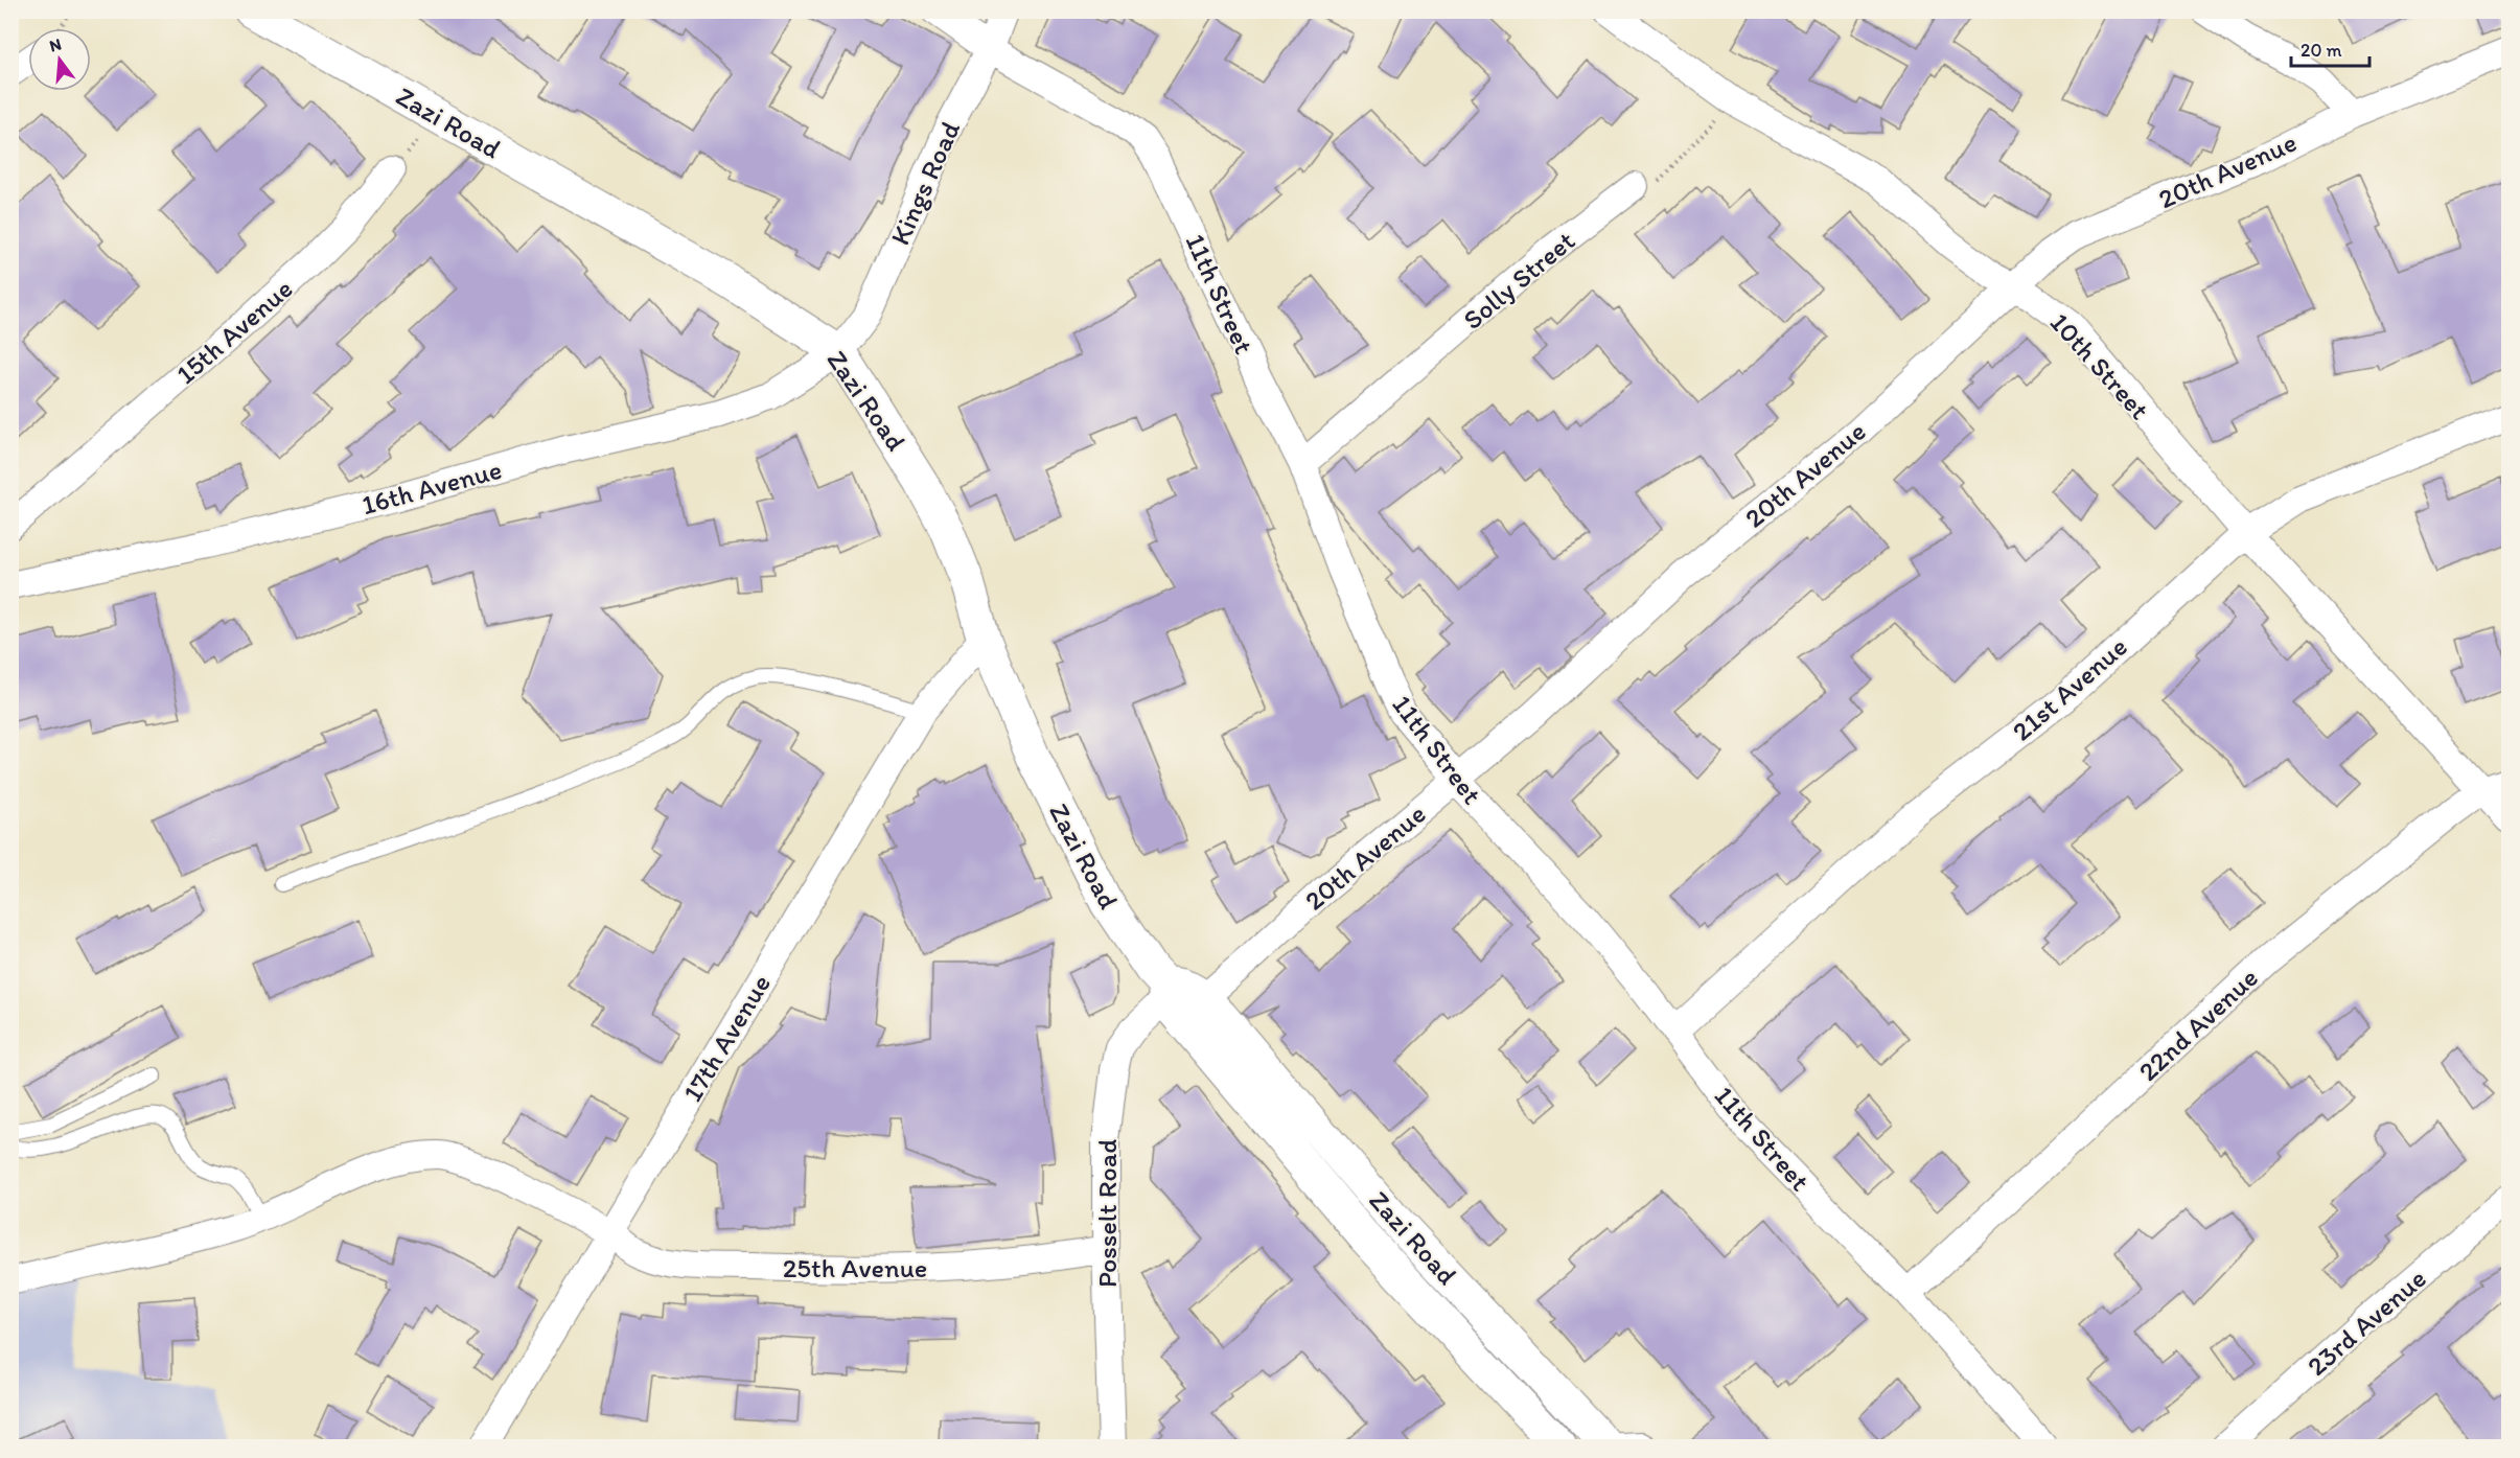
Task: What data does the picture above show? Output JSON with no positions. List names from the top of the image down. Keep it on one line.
{"streets":{"street":["Zazi Road","20th Avenue","Kings Road","Solly Street","11th Street","15th Avenue","10th Street","16th Avenue","21st Avenue","22nd Avenue","17th Avenue","Posselt Road","25th Avenue","23rd Avenue"]},"crossings":[["Zazi Road","20th Avenue"],["Zazi Road","Kings Road"],["Zazi Road","16th Avenue"],["Zazi Road","17th Avenue"],["Zazi Road","Posselt Road"],["20th Avenue","11th Street"],["20th Avenue","10th Street"],["Kings Road","11th Street"],["Kings Road","16th Avenue"],["Solly Street","11th Street"],["11th Street","21st Avenue"],["11th Street","22nd Avenue"],["10th Street","21st Avenue"],["10th Street","22nd Avenue"],["17th Avenue","25th Avenue"],["Posselt Road","25th Avenue"]],"scale_bar":"20 m","north":"top"}
